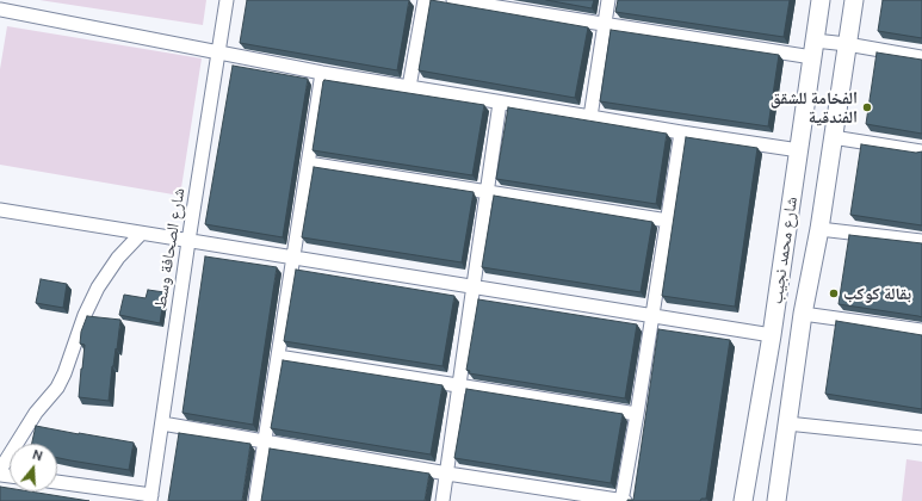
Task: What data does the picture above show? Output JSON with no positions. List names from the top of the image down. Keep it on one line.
{"streets":{"main road":["شارع محمد نجيب"],"street":["شارع الصحافة وسط"]},"places":["الفخامة للشقق الفندقية","بقالة كوكب"],"north":"top"}
